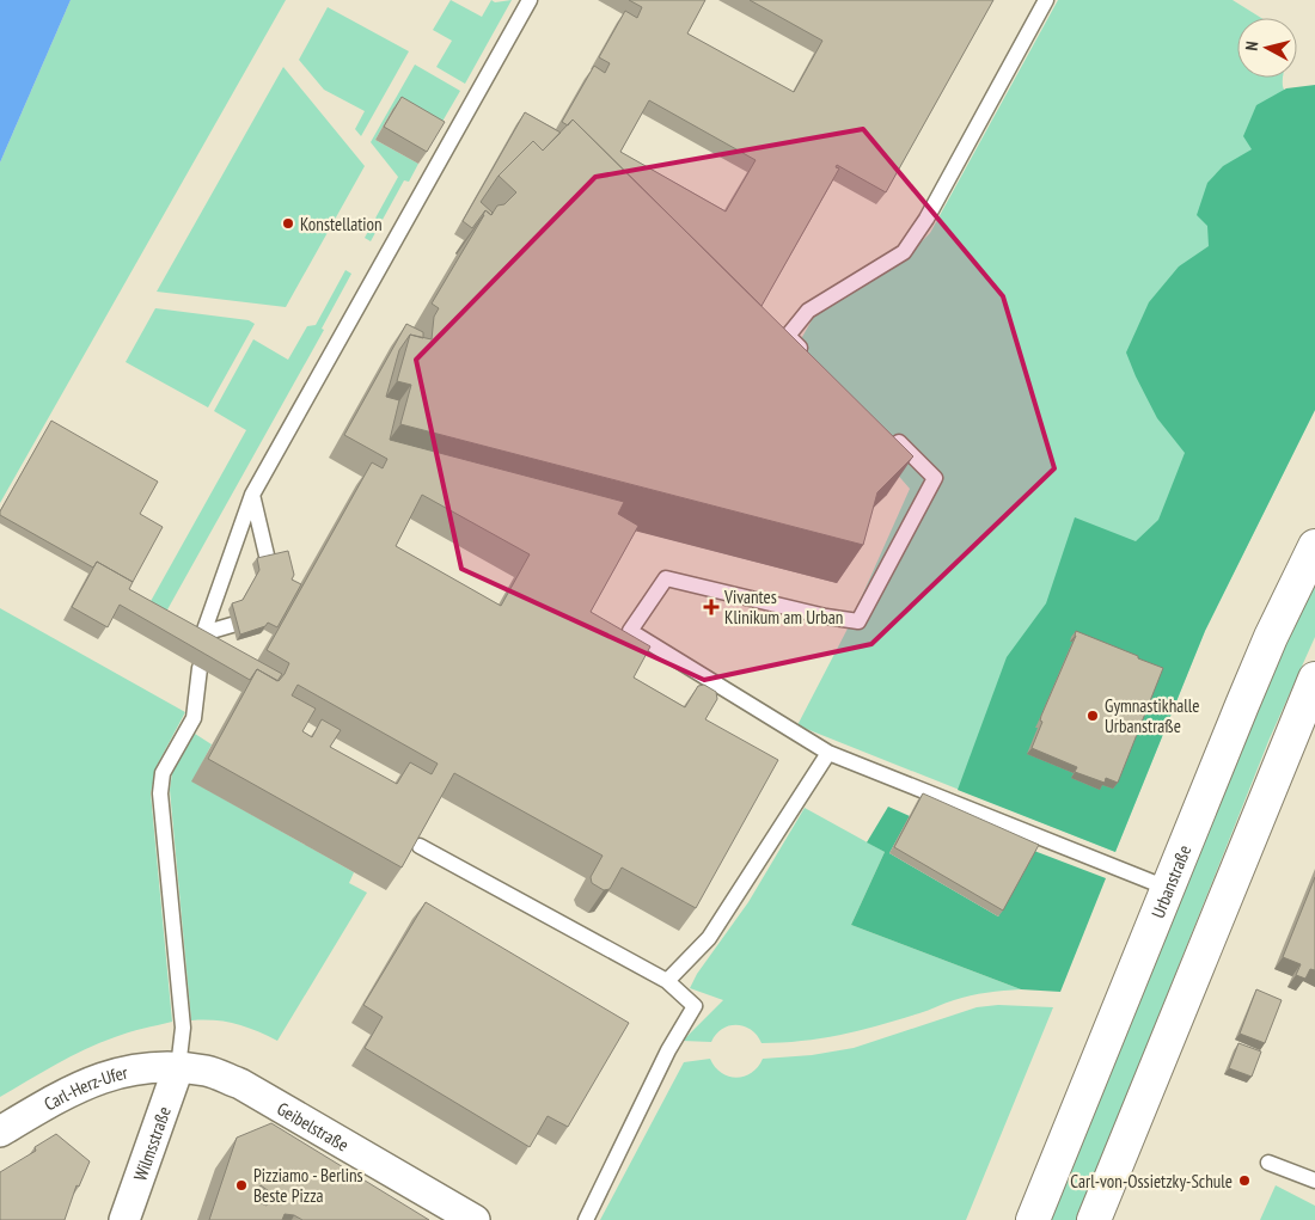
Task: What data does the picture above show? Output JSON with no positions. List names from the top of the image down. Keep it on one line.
{"streets":{"main road":["Urbanstraße"],"street":["Carl-Herz-Ufer","Geibelstraße","Wilmsstraße"]},"crossings":[["Carl-Herz-Ufer","Geibelstraße"],["Carl-Herz-Ufer","Wilmsstraße"],["Geibelstraße","Wilmsstraße"]],"places":{"other":["Konstellation","Gymnastikhalle Urbanstraße","Carl-von-Ossietzky-Schule","Pizziamo - Berlins Beste Pizza"],"health":["Vivantes Klinikum am Urban"]},"north":"left"}
